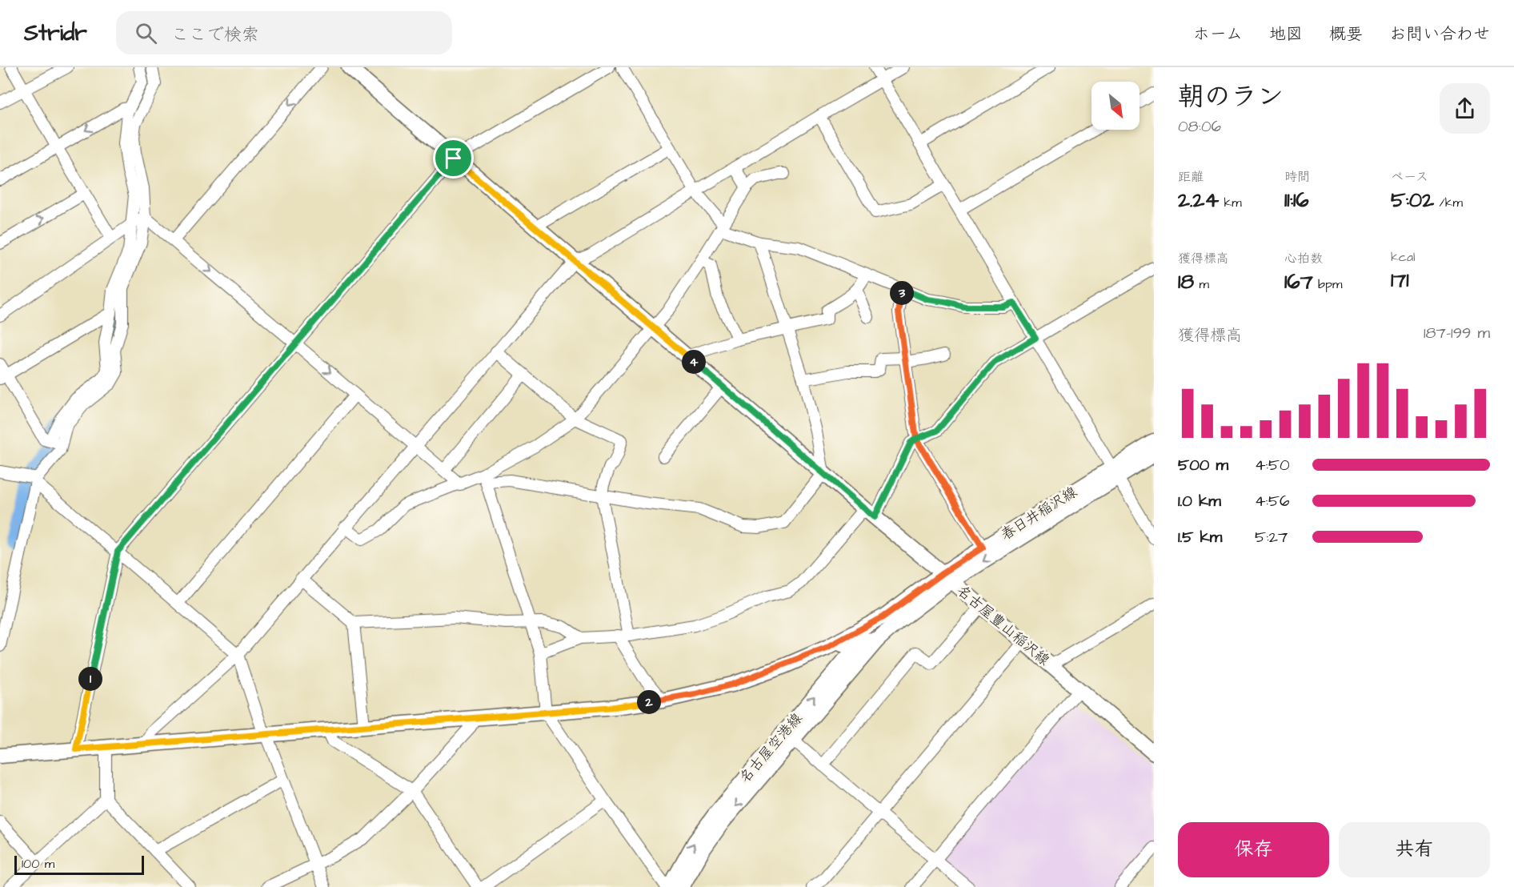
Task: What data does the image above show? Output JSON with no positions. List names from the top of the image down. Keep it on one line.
{"streets":{"main road":["春日井稲沢線","名古屋豊山稲沢線","名古屋空港線"]},"crossings":[["春日井稲沢線","名古屋豊山稲沢線"],["春日井稲沢線","名古屋空港線"]],"scale_bar":"100 m","north":"bottom right","page":{"header":"Stridr","search":"ここで検索","nav":["ホーム","地図","概要","お問い合わせ"],"heading":["朝のラン","08:06"],"stats":[["距離","2.24 km"],["時間","11:16"],["ペース","5:02 /km"],["獲得標高","18 m"],["心拍数","167 bpm"],["kcal","171"]],"pins":["3","4","1","2"],"chart":["獲得標高","187–199 m"],"list":[{"name":"500 m","note":"4:50"},{"name":"1.0 km","note":"4:56"},{"name":"1.5 km","note":"5:27"}],"buttons":["保存","共有"],"scale":"100 m"}}
